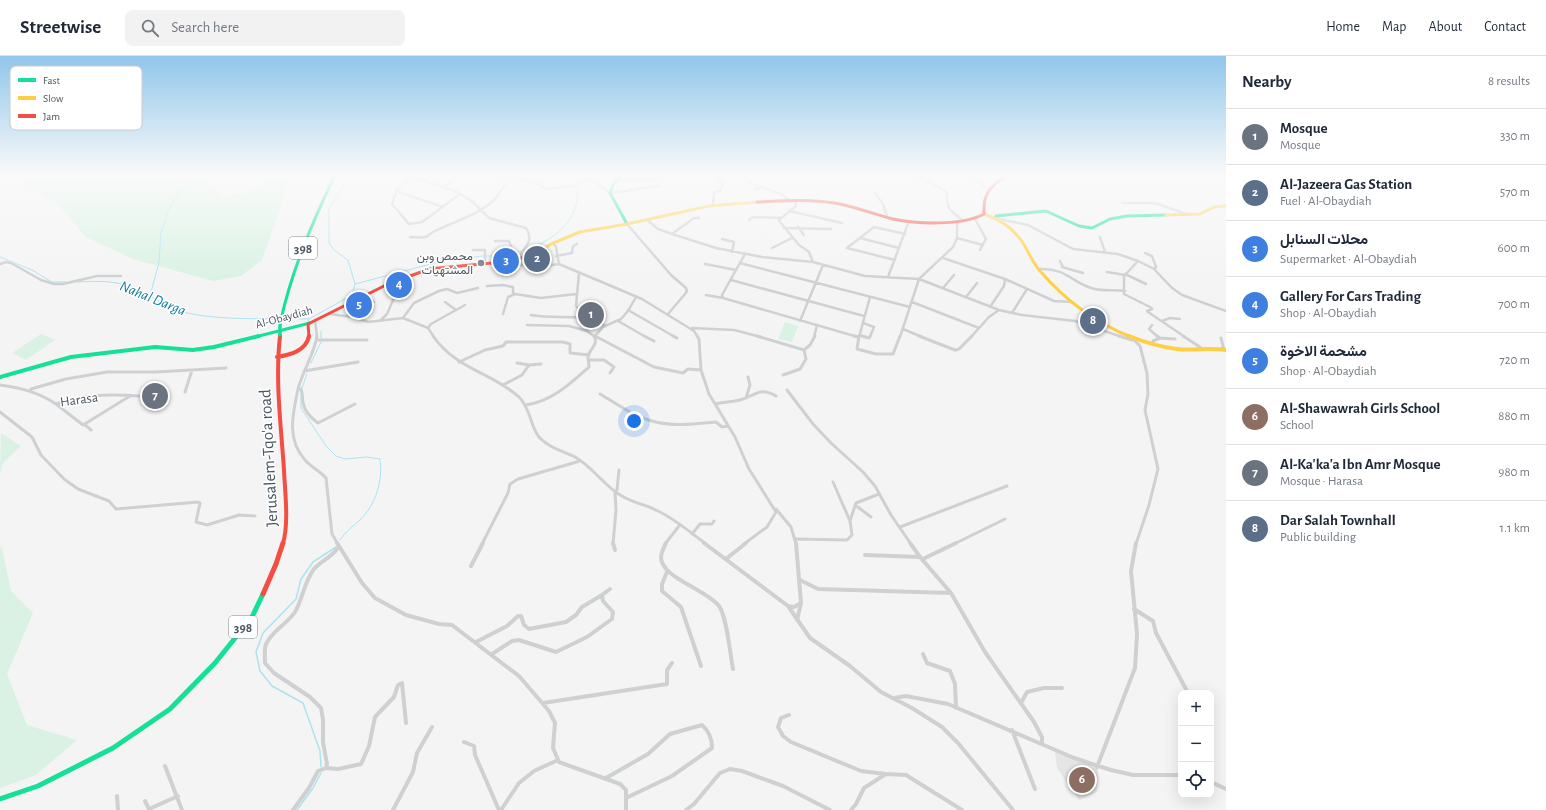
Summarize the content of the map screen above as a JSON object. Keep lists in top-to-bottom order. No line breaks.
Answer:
{"streets":{"main road":["398","Al-Obaydiah","Jerusalem-Tqo'a road"],"street":["Harasa"]},"water":["Nahal Darga"],"places":["محمص وبن المشتهيات"],"legend":["Fast","Slow","Jam"],"page":{"header":"Streetwise","search":"Search here","nav":["Home","Map","About","Contact"],"heading":["Nearby","8 results"],"list":[{"mark":"1","name":"Mosque","note":"Mosque","value":"330 m"},{"mark":"2","name":"Al-Jazeera Gas Station","note":"Fuel · Al-Obaydiah","value":"570 m"},{"mark":"3","name":"محلات السنابل","note":"Supermarket · Al-Obaydiah","value":"600 m"},{"mark":"4","name":"Gallery For Cars Trading","note":"Shop · Al-Obaydiah","value":"700 m"},{"mark":"5","name":"مشحمة الاخوة","note":"Shop · Al-Obaydiah","value":"720 m"},{"mark":"6","name":"Al-Shawawrah Girls School","note":"School","value":"880 m"},{"mark":"7","name":"Al-Ka'ka'a Ibn Amr Mosque","note":"Mosque · Harasa","value":"980 m"},{"mark":"8","name":"Dar Salah Townhall","note":"Public building","value":"1.1 km"}],"pins":["2","3","4","5","1","8","7","6"],"map_buttons":["+","−"]}}
